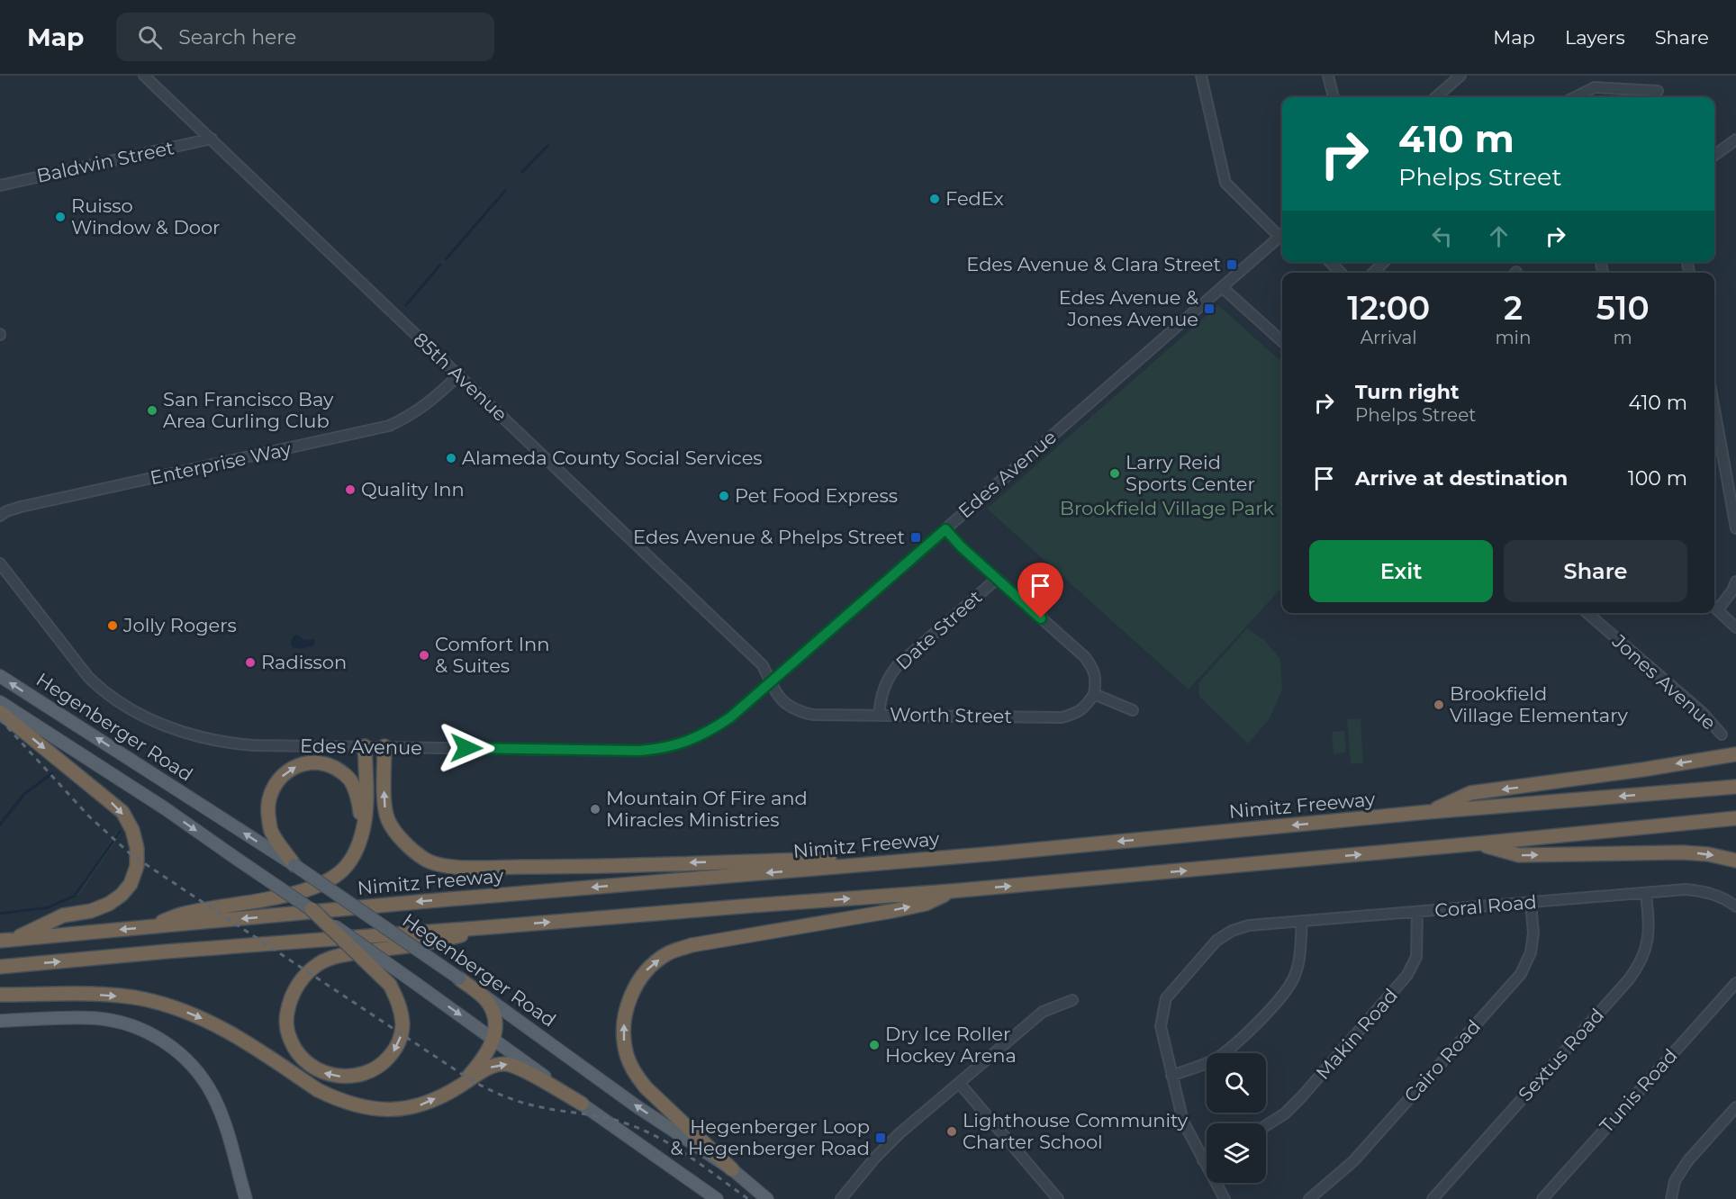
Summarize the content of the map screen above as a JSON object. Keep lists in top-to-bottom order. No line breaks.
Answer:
{"streets":{"highway":["Nimitz Freeway"],"main road":["Hegenberger Road"],"street":["Baldwin Street","85th Avenue","Enterprise Way","Edes Avenue","Date Street","Jones Avenue","Worth Street","Coral Road","Makin Road","Sextus Road","Cairo Road","Tunis Road"]},"crossings":[["Baldwin Street","85th Avenue"],["85th Avenue","Enterprise Way"],["85th Avenue","Edes Avenue"],["85th Avenue","Worth Street"],["Edes Avenue","Worth Street"],["Date Street","Worth Street"],["Coral Road","Makin Road"],["Coral Road","Sextus Road"],["Coral Road","Cairo Road"]],"parks":["Brookfield Village Park"],"places":{"other":["FedEx","Ruisso Window & Door","San Francisco Bay Area Curling Club","Alameda County Social Services","Larry Reid Sports Center","Quality Inn","Pet Food Express","Jolly Rogers","Comfort Inn & Suites","Radisson","Brookfield Village Elementary","Mountain Of Fire and Miracles Ministries","Dry Ice Roller Hockey Arena","Lighthouse Community Charter School"],"transit":["Edes Avenue & Clara Street","Edes Avenue & Jones Avenue","Edes Avenue & Phelps Street","Hegenberger Loop & Hegenberger Road"]},"page":{"header":"Map","search":"Search here","nav":["Map","Layers","Share"],"turn":["410 m","Phelps Street"],"eta":["12:00","Arrival","2","min","510","m"],"list":[{"name":"Turn right","note":"Phelps Street","value":"410 m"},{"name":"Arrive at destination","value":"100 m"}],"buttons":["Exit","Share"]}}
